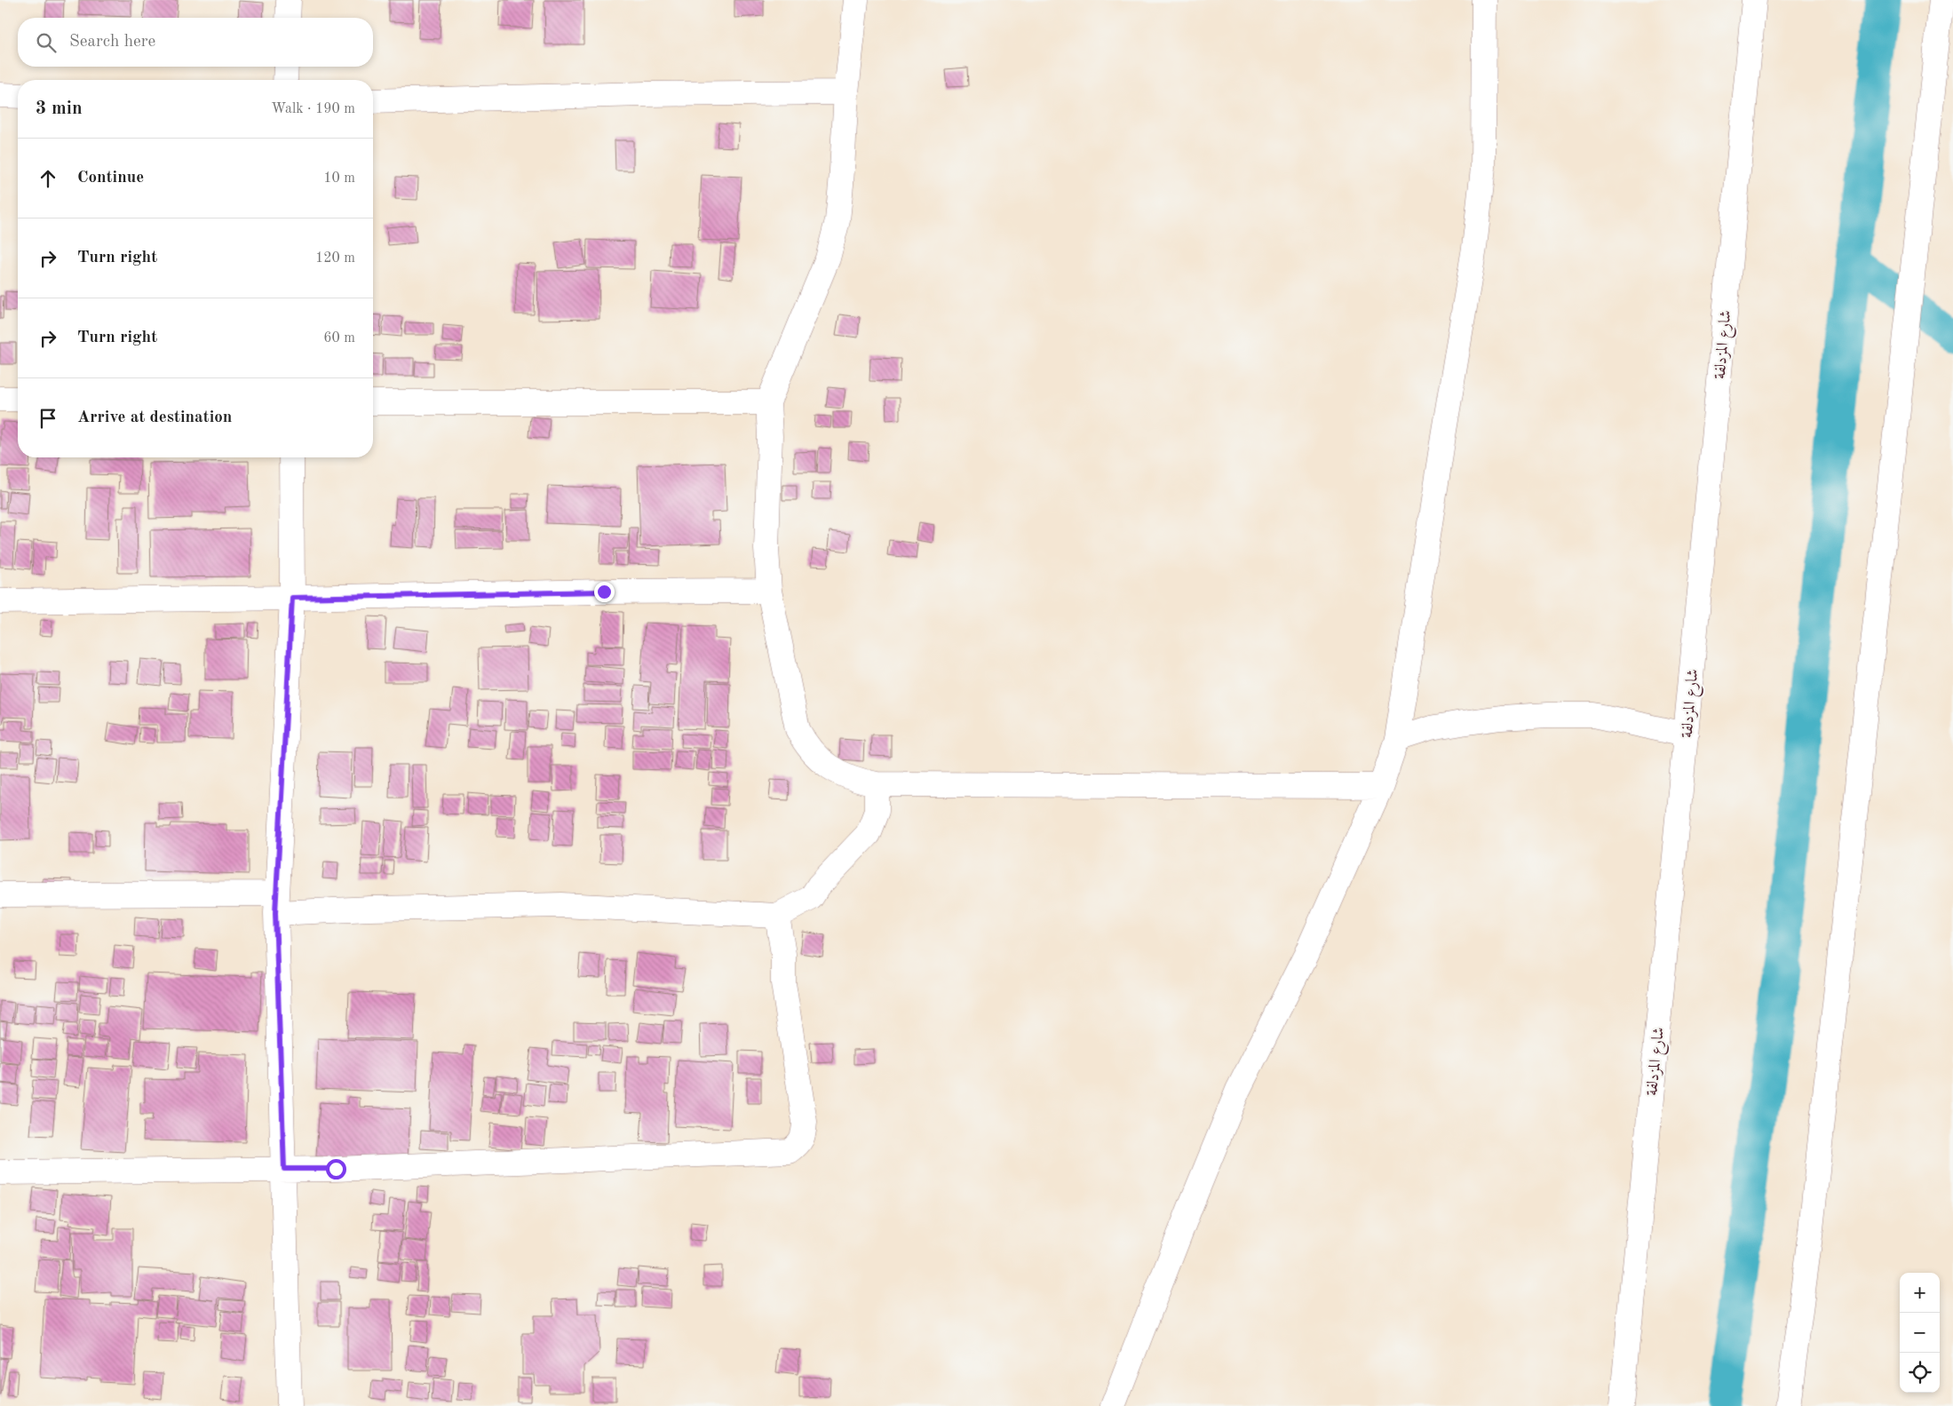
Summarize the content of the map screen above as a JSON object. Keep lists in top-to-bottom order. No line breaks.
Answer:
{"streets":{"street":["شارع المزدلفة"]},"page":{"search":"Search here","heading":["3 min","Walk · 190 m"],"list":[["Continue","10 m"],["Turn right","120 m"],["Turn right","60 m"],"Arrive at destination"],"map_buttons":["+","−"]}}
